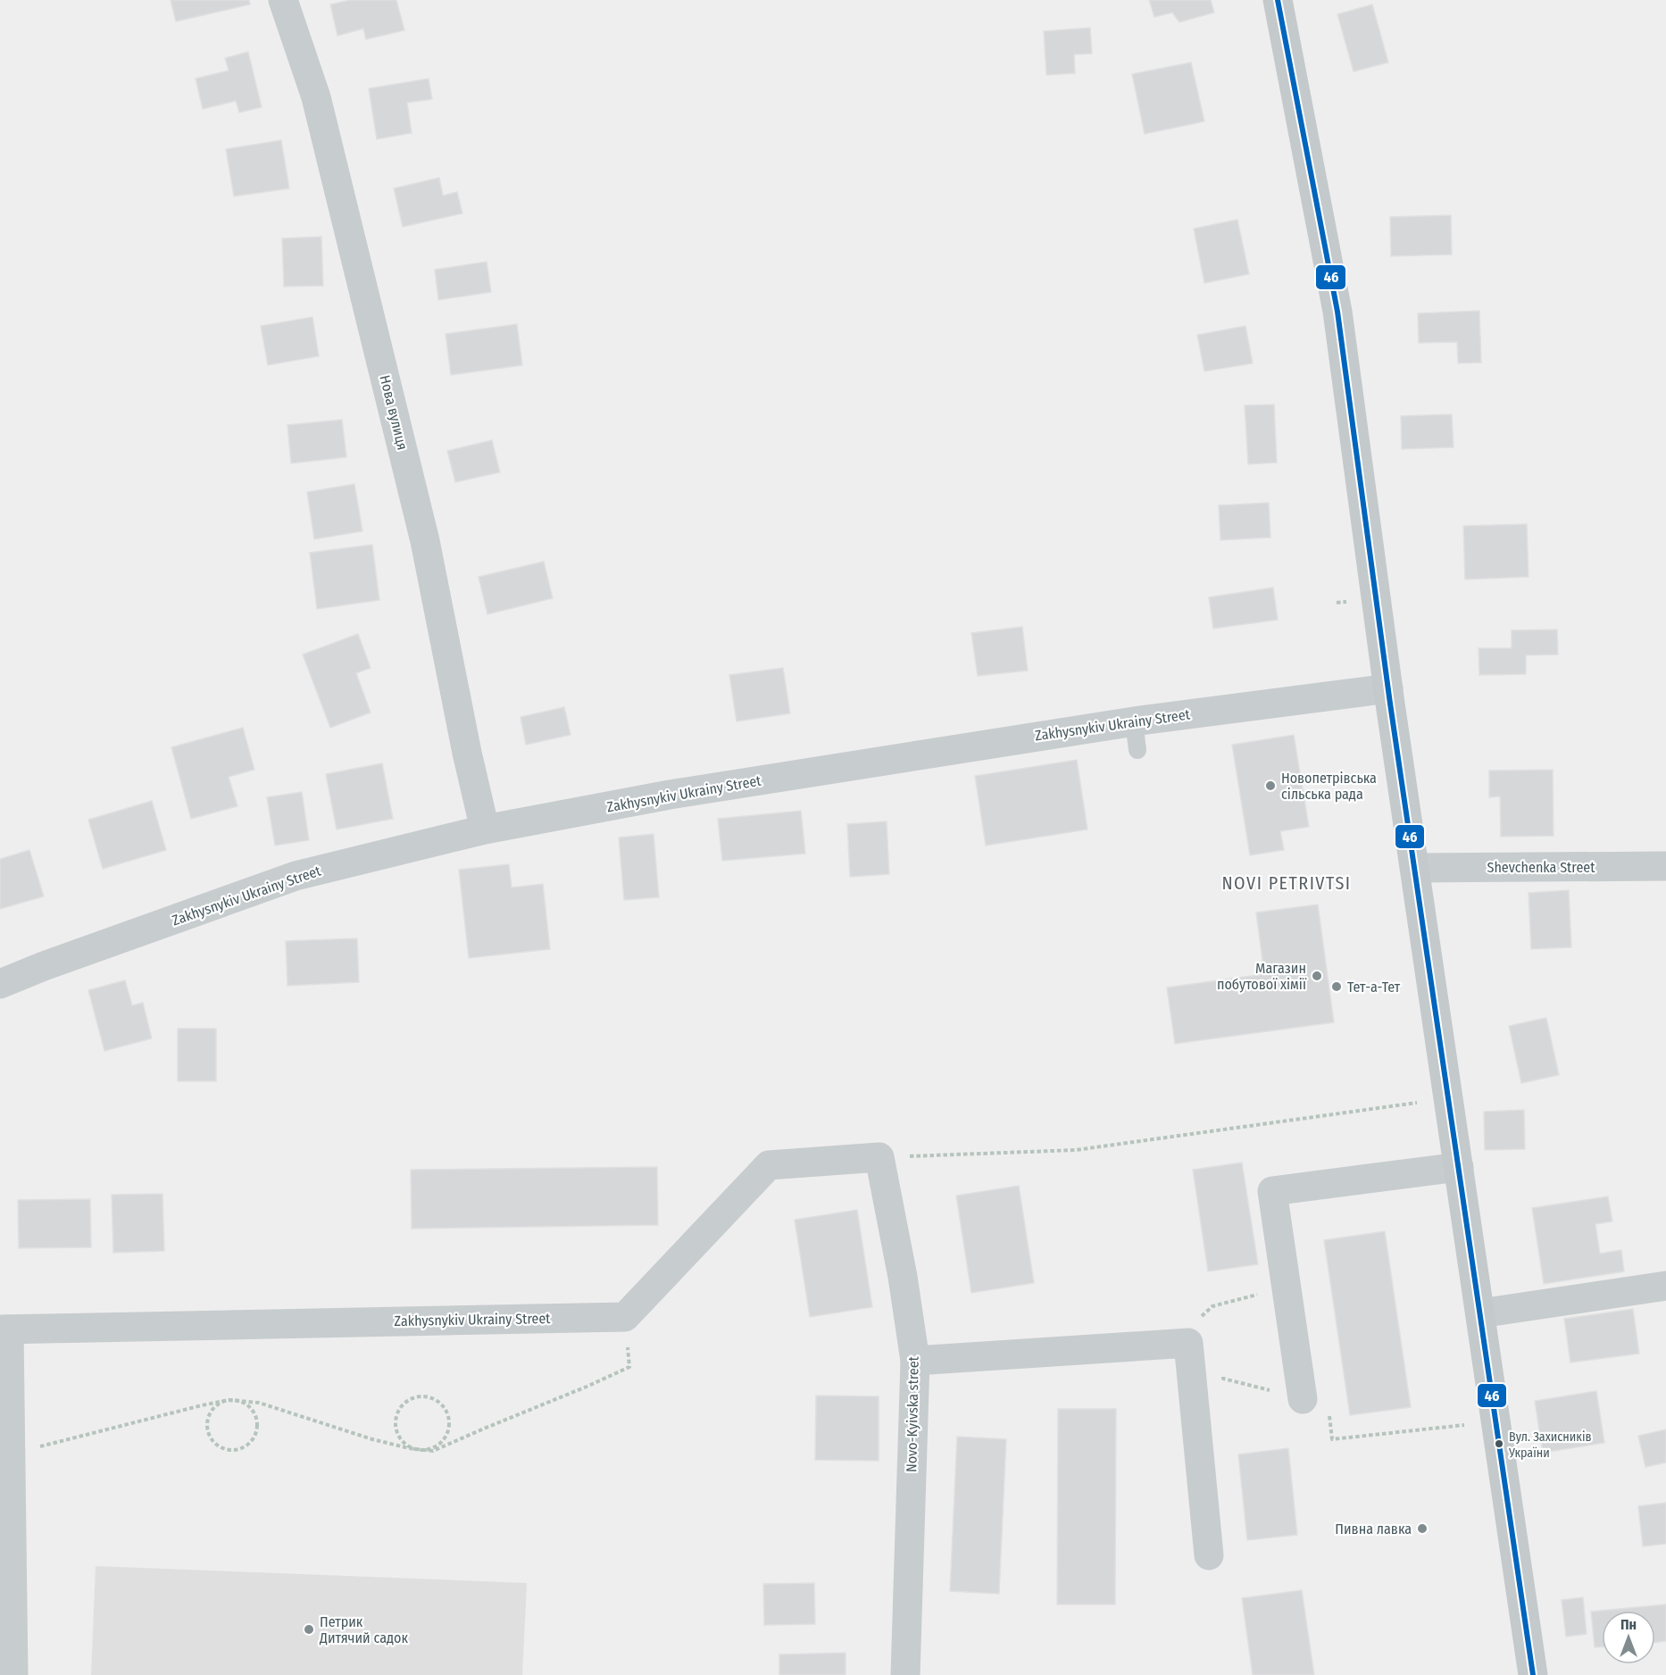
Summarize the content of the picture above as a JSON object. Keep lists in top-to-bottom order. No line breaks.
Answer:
{"streets":{"street":["Нова вулиця","Zakhysnykiv Ukrainy Street","Shevchenka Street","Novo-Kyivska street"]},"crossings":[["Нова вулиця","Zakhysnykiv Ukrainy Street"]],"districts":["NOVI PETRIVTSI"],"places":["Новопетрівська сільська рада","Магазин побутової хімії","Тет-а-Тет","Вул. Захисників України","Пивна лавка","Петрик Дитячий садок"],"lines":["transit line 46"],"north":"top"}
